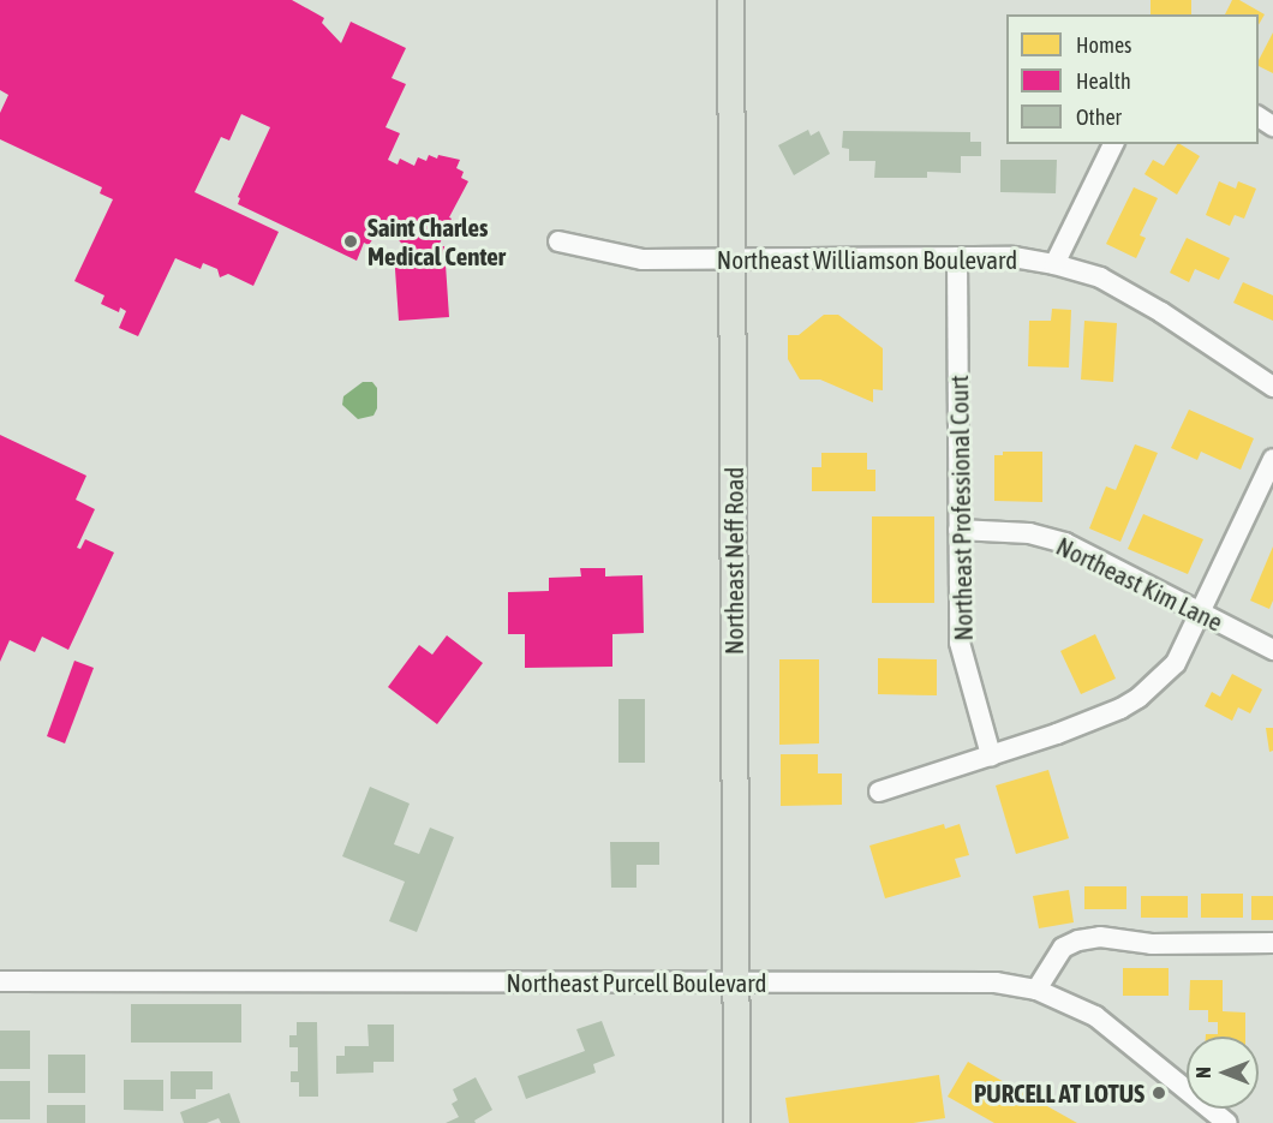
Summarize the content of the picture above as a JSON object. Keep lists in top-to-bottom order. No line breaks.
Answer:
{"streets":{"main road":["Northeast Neff Road"],"street":["Northeast Williamson Boulevard","Northeast Professional Court","Northeast Kim Lane","Northeast Purcell Boulevard"]},"crossings":[["Northeast Williamson Boulevard","Northeast Professional Court"],["Northeast Williamson Boulevard","Northeast Neff Road"],["Northeast Professional Court","Northeast Kim Lane"],["Northeast Neff Road","Northeast Purcell Boulevard"]],"places":["Saint Charles Medical Center","PURCELL AT LOTUS"],"legend":["Homes","Health","Other"],"north":"left"}
